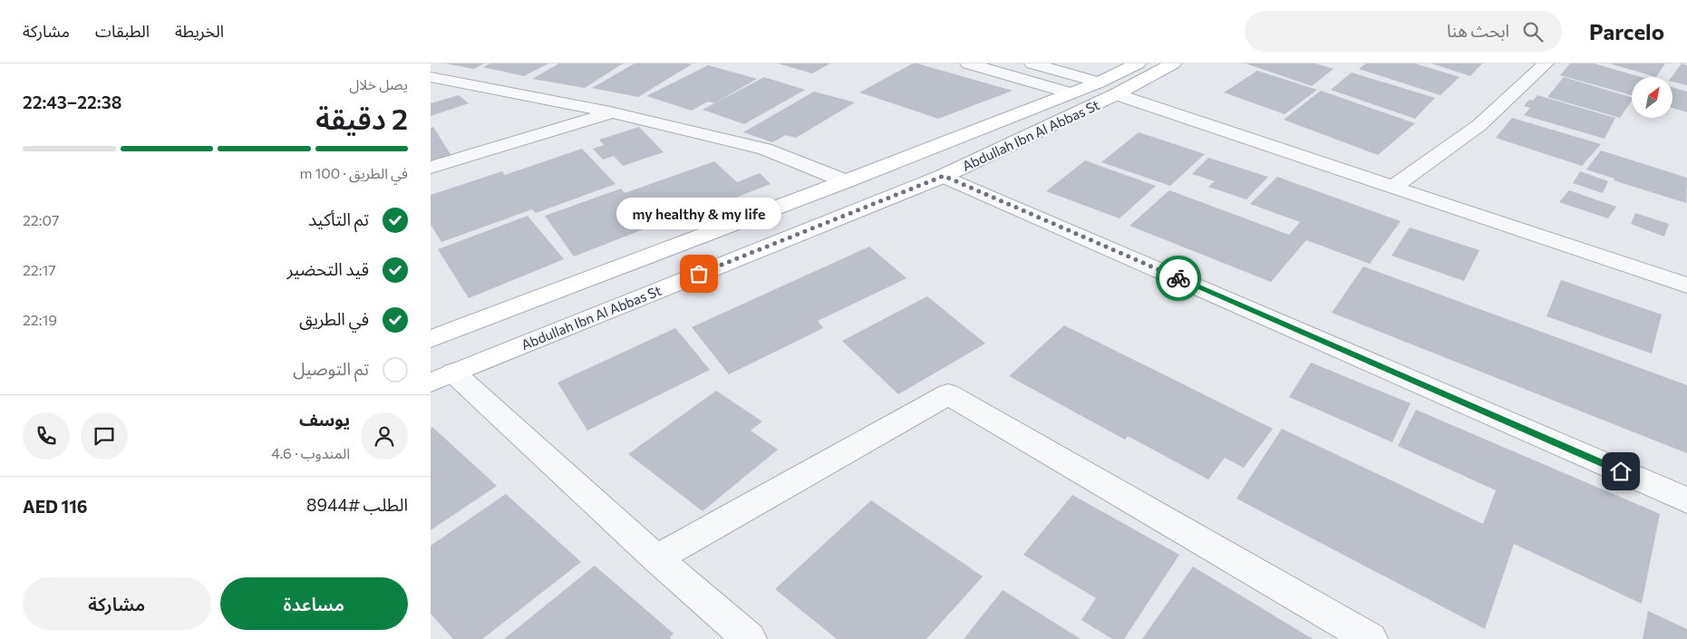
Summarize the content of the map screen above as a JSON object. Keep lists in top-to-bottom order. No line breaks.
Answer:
{"streets":{"main road":["Abdullah Ibn Al Abbas St"]},"places":["my healthy & my life"],"north":"top right","page":{"header":"Parcelo","search":"ابحث هنا","nav":["الخريطة","الطبقات","مشاركة"],"heading":["2 دقيقة","يصل خلال","22:38–22:43"],"panel":["يوسف","المندوب · 4.6","الطلب #8944","AED 116"],"bar":"في الطريق · 100 m","list":[["تم التأكيد","22:07"],["قيد التحضير","22:17"],["في الطريق","22:19"],"تم التوصيل"],"bubble":"my healthy & my life","buttons":["مساعدة","مشاركة"]}}
